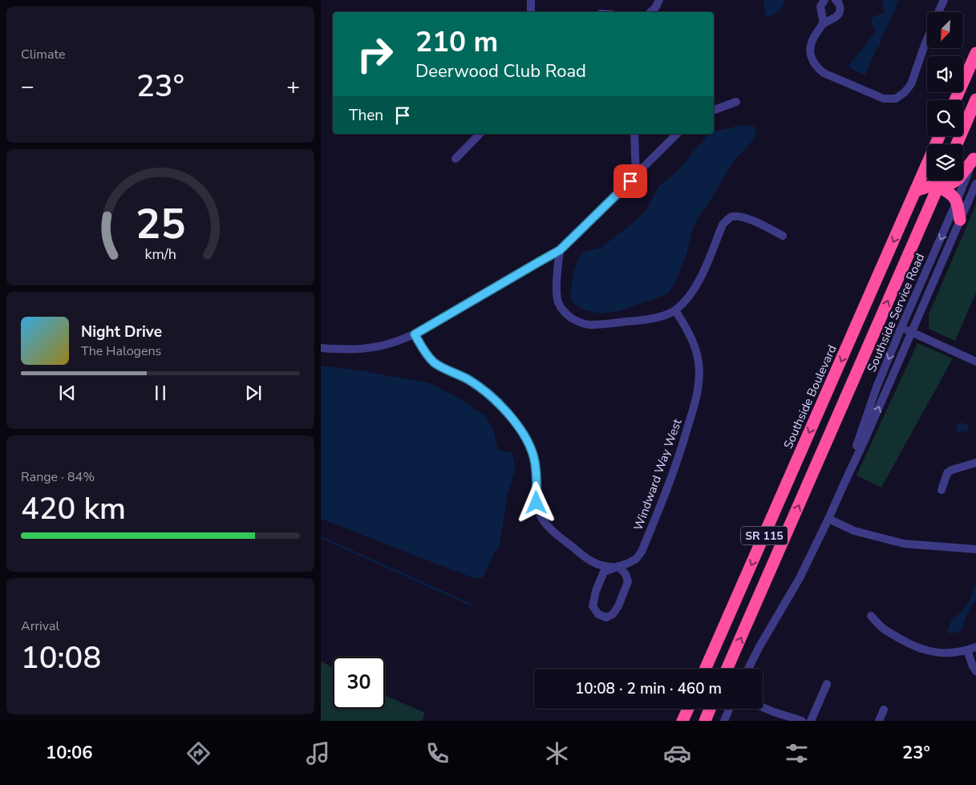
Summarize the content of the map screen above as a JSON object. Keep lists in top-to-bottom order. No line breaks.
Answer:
{"streets":{"highway":["Southside Boulevard","SR 115"],"street":["Southside Service Road","Windward Way West"]},"north":"bottom left","page":{"tile":["Climate",["Range · 84%","420 km"],["Arrival","10:08"]],"turn":["210 m","Deerwood Club Road"],"heat":["−","23°","+"],"then":"Then","song":["Night Drive","The Halogens"],"limit":"30","trip":"10:08 · 2 min · 460 m","tabs":["10:06","23°"],"gauge":["25","km/h"]}}
